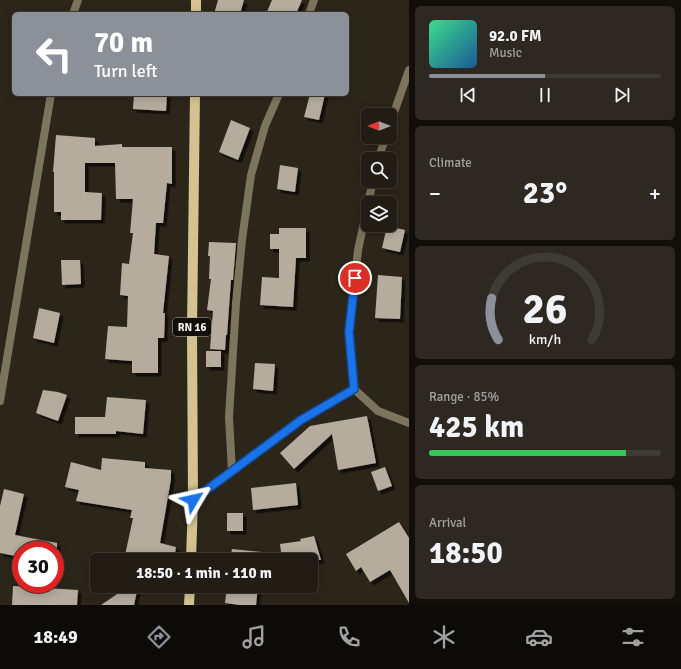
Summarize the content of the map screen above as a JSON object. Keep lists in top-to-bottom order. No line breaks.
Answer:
{"streets":{"main road":["RN 16"]},"north":"left","page":{"turn":["70 m","Turn left"],"song":["92.0 FM","Music"],"tile":["Climate",["Range · 85%","425 km"],["Arrival","18:50"]],"heat":["−","23°","+"],"limit":"30","trip":"18:50 · 1 min · 110 m","tabs":"18:49","gauge":["26","km/h"]}}
